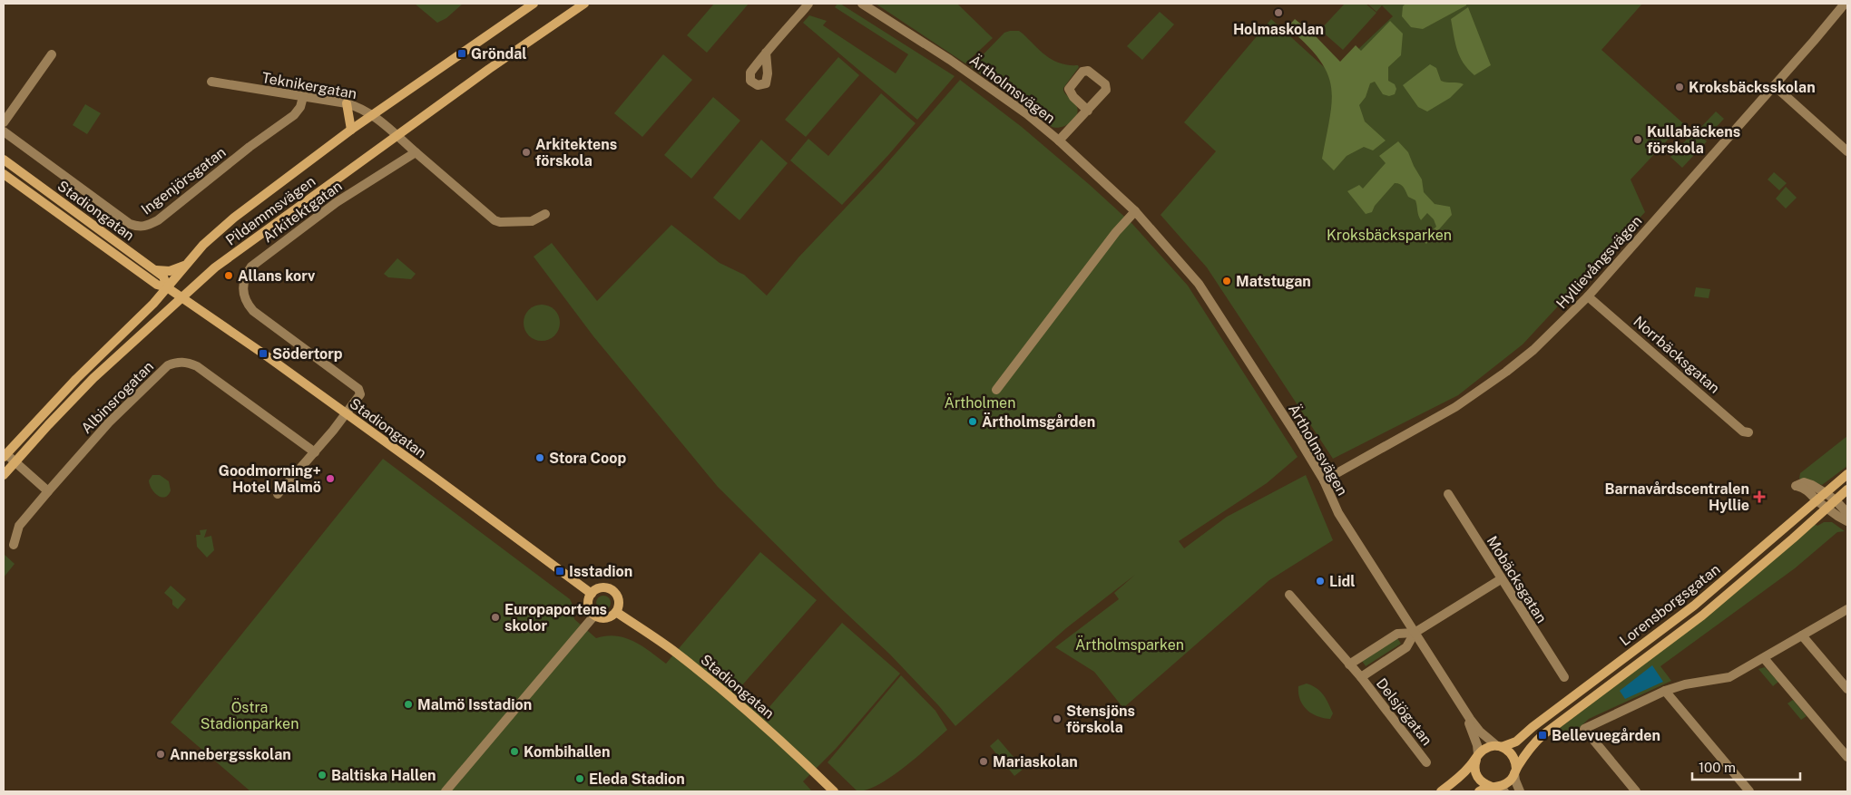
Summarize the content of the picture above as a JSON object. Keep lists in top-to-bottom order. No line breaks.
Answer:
{"streets":{"main road":["Stadiongatan","Pildammsvägen","Lorensborgsgatan"],"street":["Teknikergatan","Ärtholmsvägen","Ingenjörsgatan","Arkitektgatan","Hyllievångsvägen","Norrbäcksgatan","Albinsrogatan","Mobäcksgatan","Delsjögatan"]},"crossings":[["Teknikergatan","Ingenjörsgatan"],["Teknikergatan","Pildammsvägen"],["Teknikergatan","Arkitektgatan"],["Ärtholmsvägen","Hyllievångsvägen"],["Ärtholmsvägen","Lorensborgsgatan"],["Ärtholmsvägen","Delsjögatan"],["Stadiongatan","Pildammsvägen"],["Stadiongatan","Arkitektgatan"],["Hyllievångsvägen","Norrbäcksgatan"]],"parks":["Kroksbäcksparken","Ärtholmen","Ärtholmsparken","Östra Stadionparken"],"places":{"other":["Holmaskolan","Kroksbäcksskolan","Kullabäckens förskola","Arkitektens förskola","Allans korv","Matstugan","Ärtholmsgården","Stora Coop","Goodmorning+ Hotel Malmö","Lidl","Europaportens skolor","Malmö Isstadion","Stensjöns förskola","Kombihallen","Annebergsskolan","Mariaskolan","Baltiska Hallen","Eleda Stadion"],"transit":["Gröndal","Södertorp","Isstadion","Bellevuegården"],"health":["Barnavårdscentralen Hyllie"]},"scale_bar":"100 m"}
